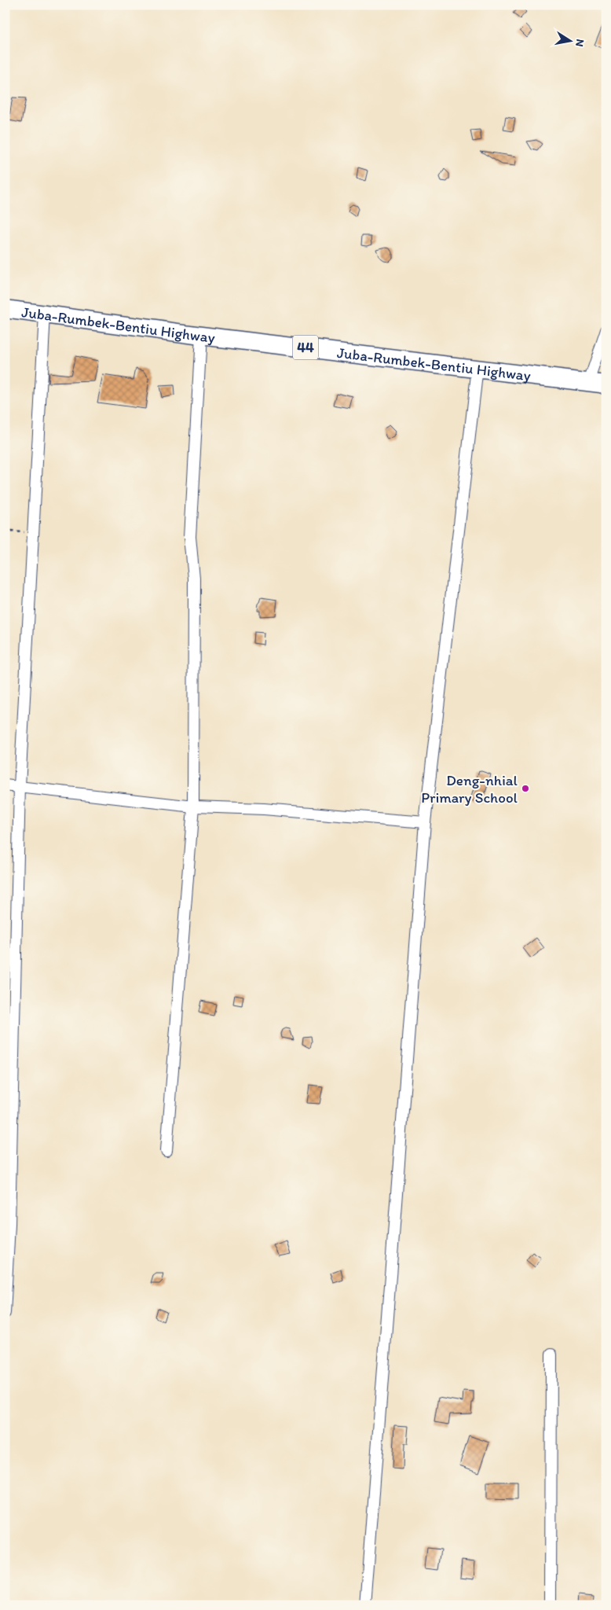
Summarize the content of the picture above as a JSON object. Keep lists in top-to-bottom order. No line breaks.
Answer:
{"streets":{"main road":["Juba-Rumbek-Bentiu Highway","44"]},"places":["Deng-nhial Primary School"],"north":"right"}
